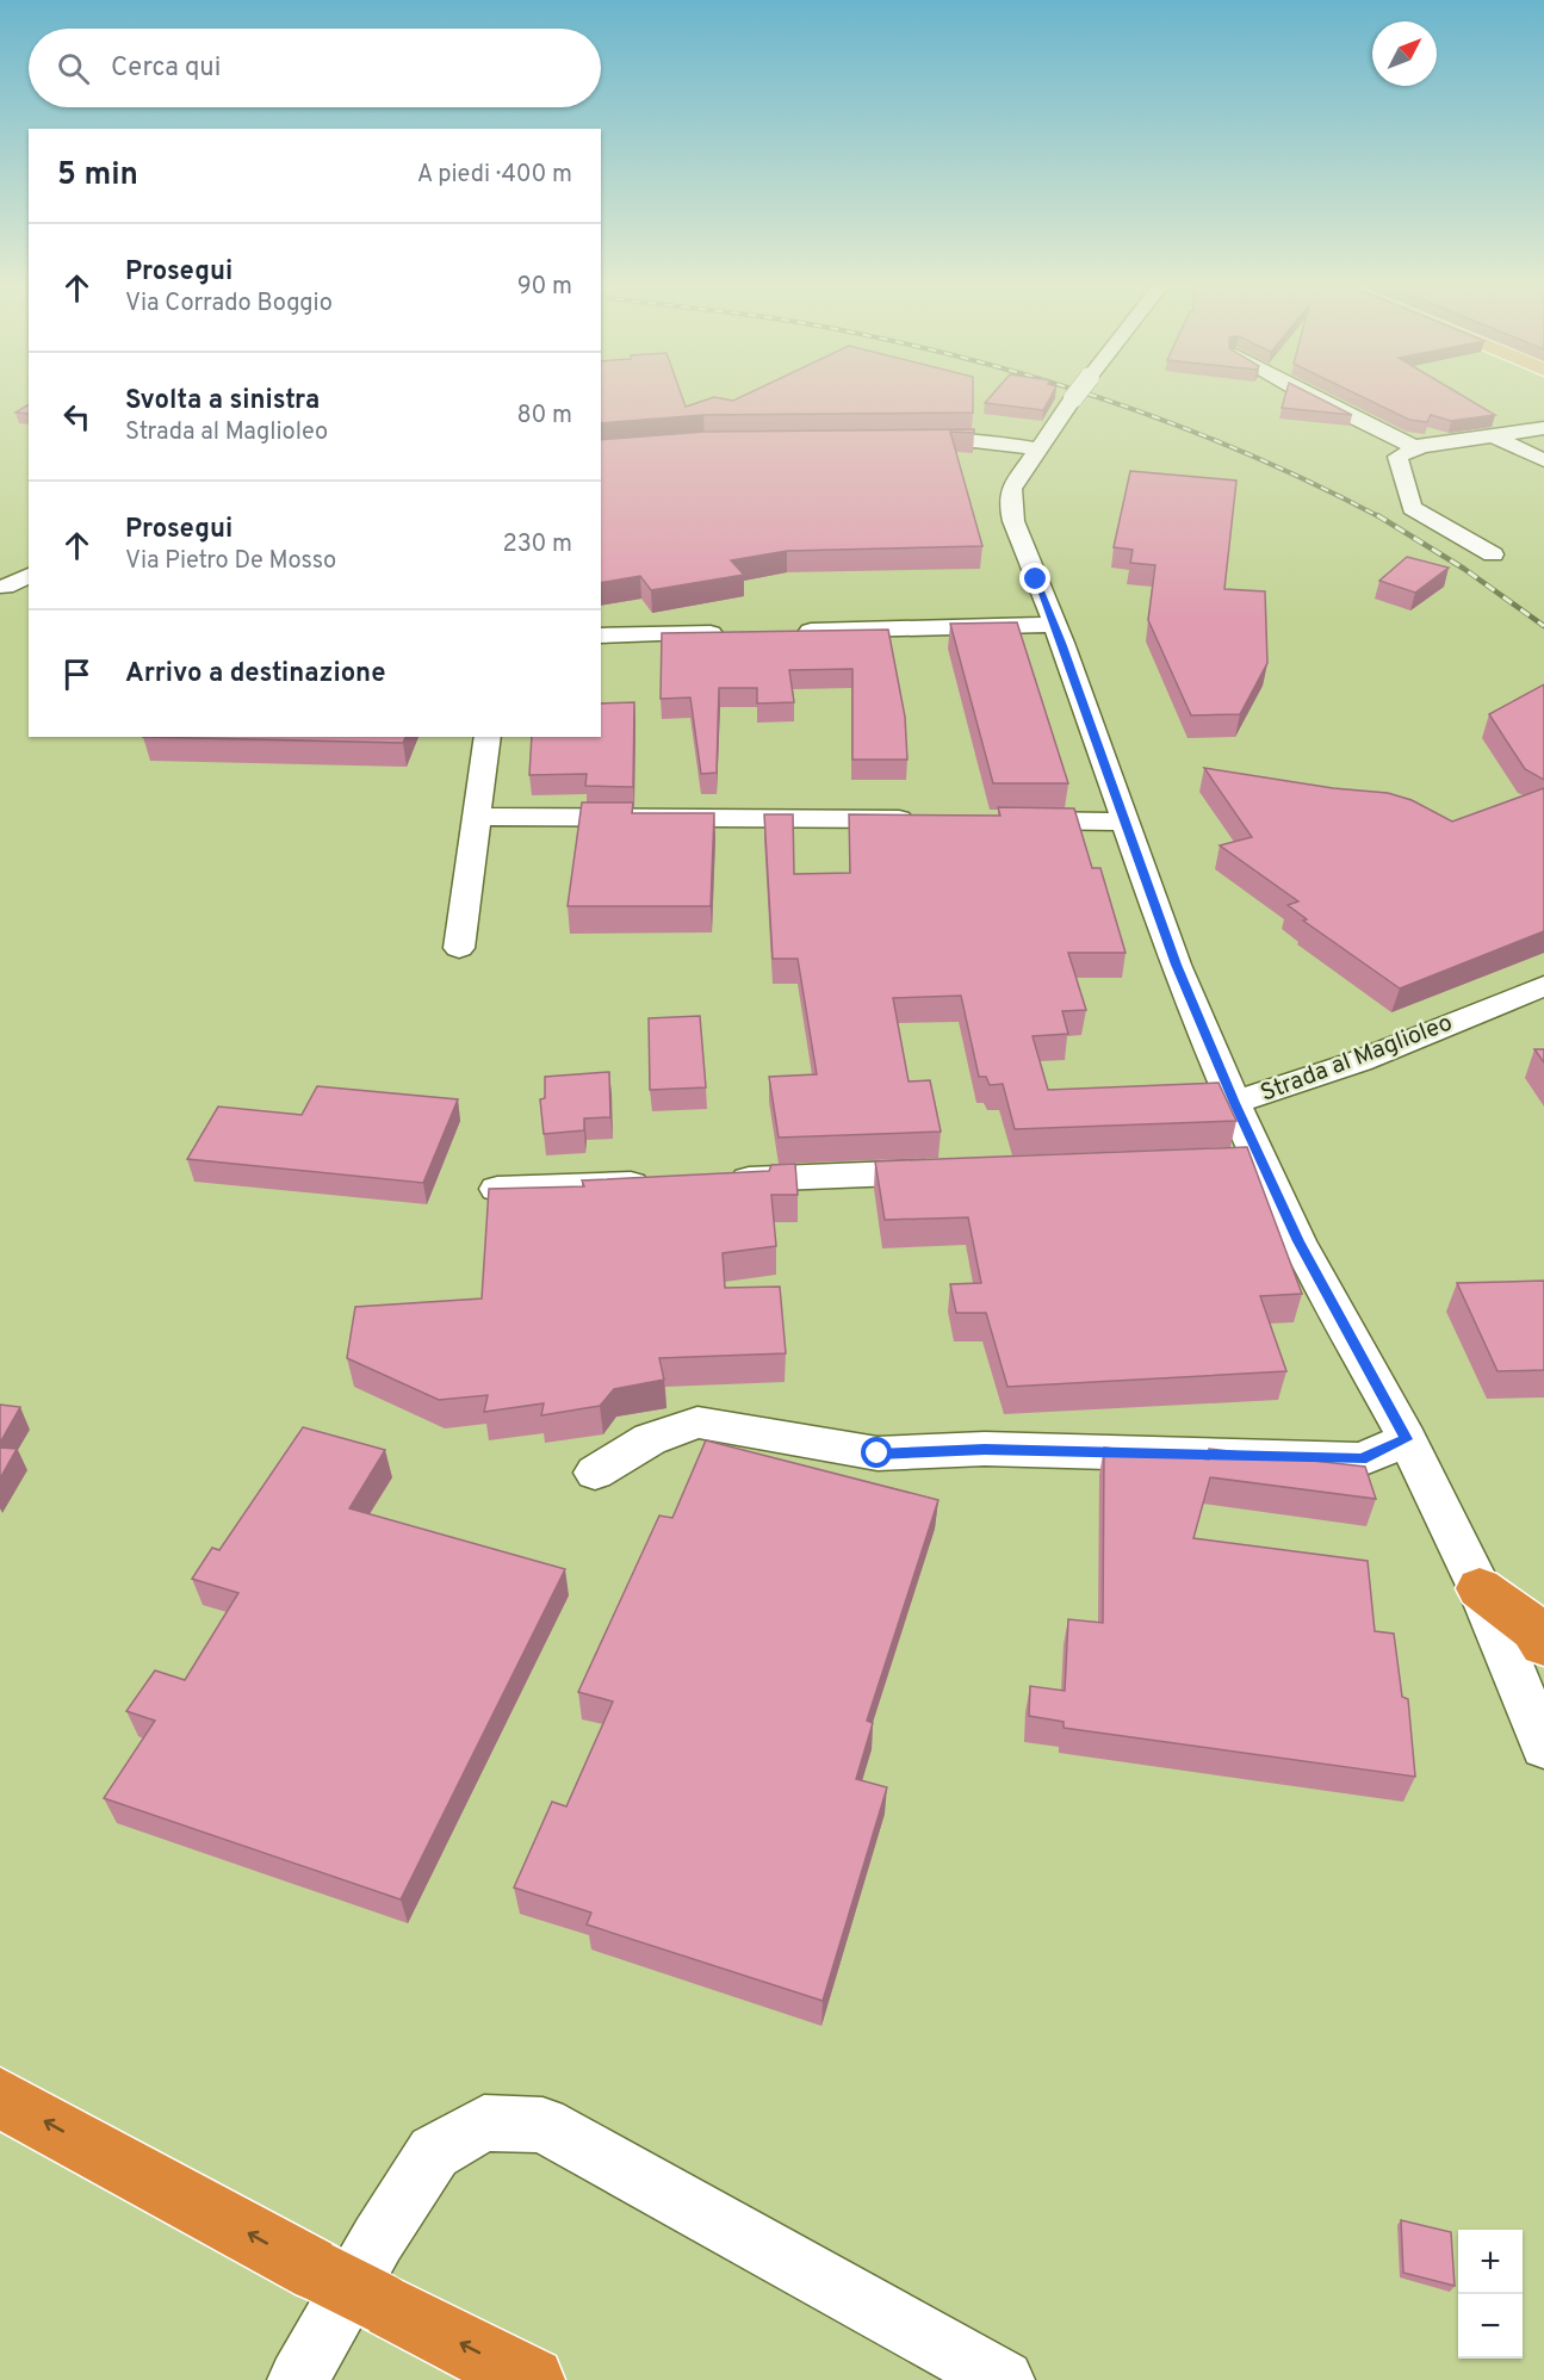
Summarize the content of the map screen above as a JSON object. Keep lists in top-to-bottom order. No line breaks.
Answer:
{"streets":{"street":["Strada al Maglioleo"]},"north":"top right","page":{"search":"Cerca qui","heading":["5 min","A piedi · 400 m"],"list":[["Prosegui","Via Corrado Boggio","90 m"],["Svolta a sinistra","Strada al Maglioleo","80 m"],["Prosegui","Via Pietro De Mosso","230 m"],"Arrivo a destinazione"],"map_buttons":["+","−"]}}
